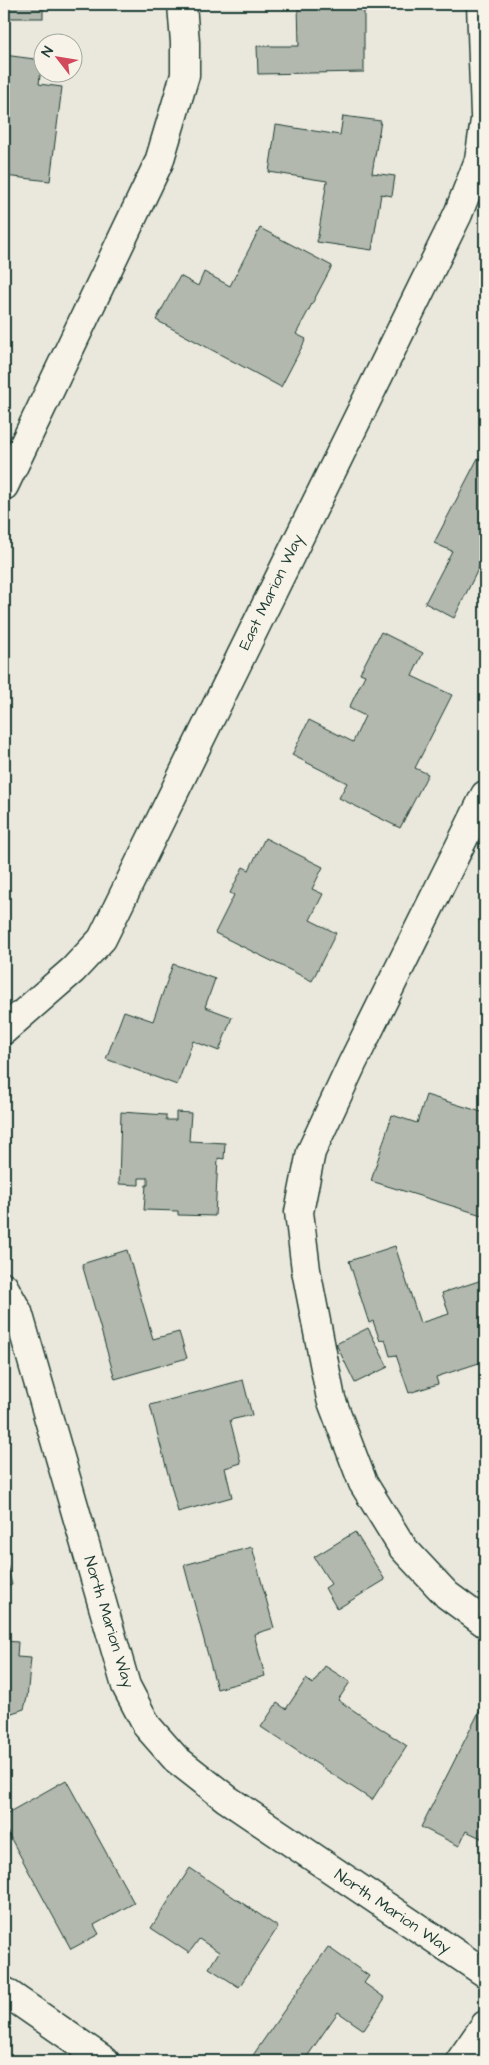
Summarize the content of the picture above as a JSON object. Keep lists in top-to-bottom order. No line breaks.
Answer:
{"streets":{"street":["East Marion Way","North Marion Way"]},"north":"top left"}
